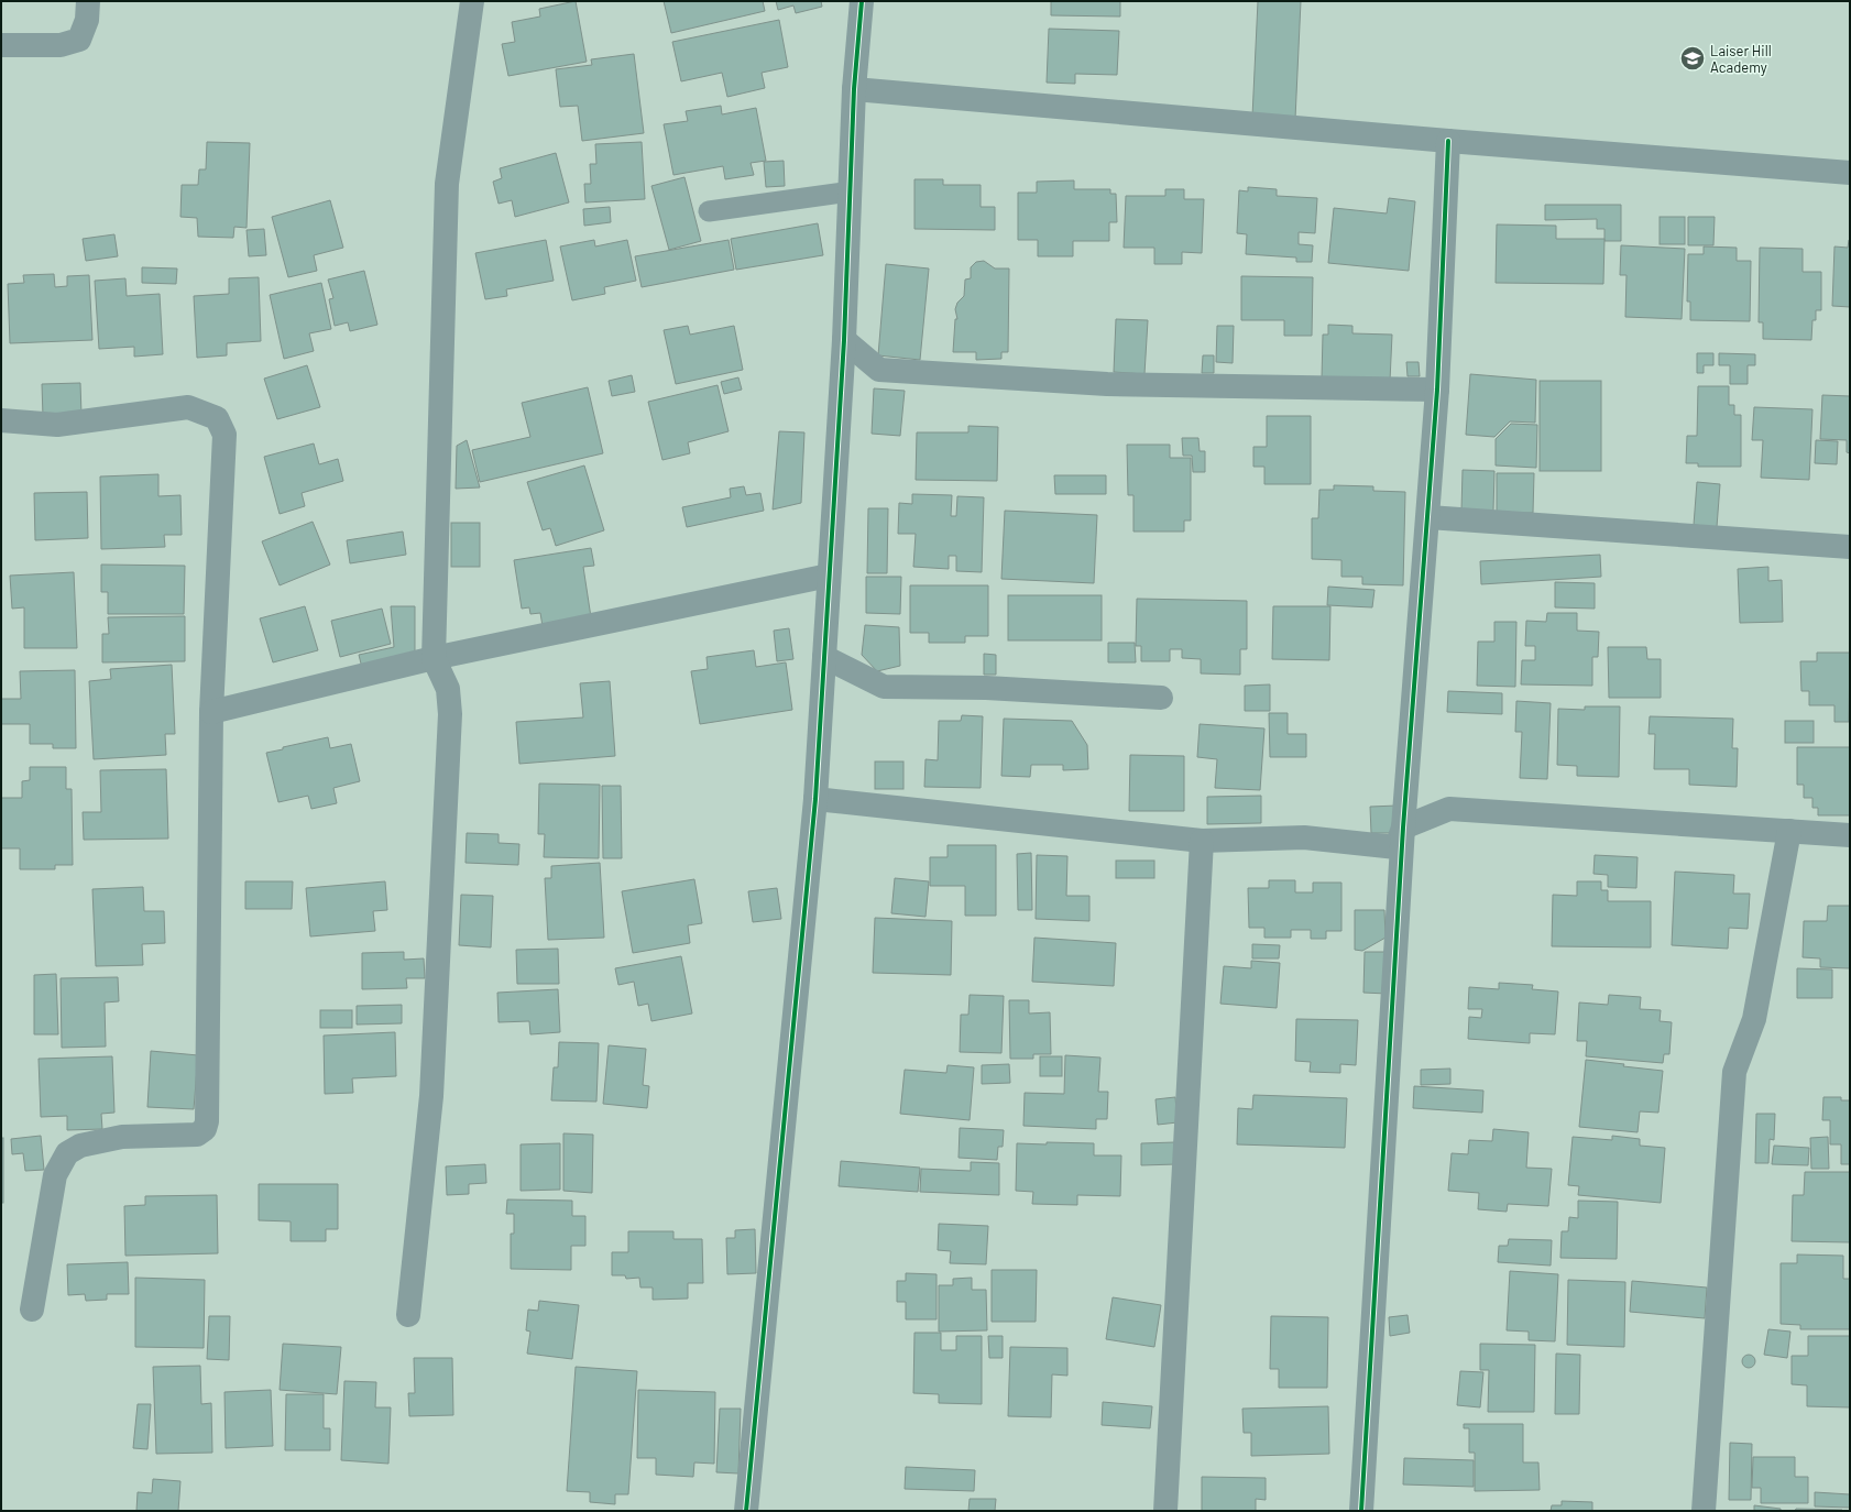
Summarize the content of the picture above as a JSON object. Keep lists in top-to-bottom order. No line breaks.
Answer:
{"places":{"school or university":["Laiser Hill Academy"]}}
